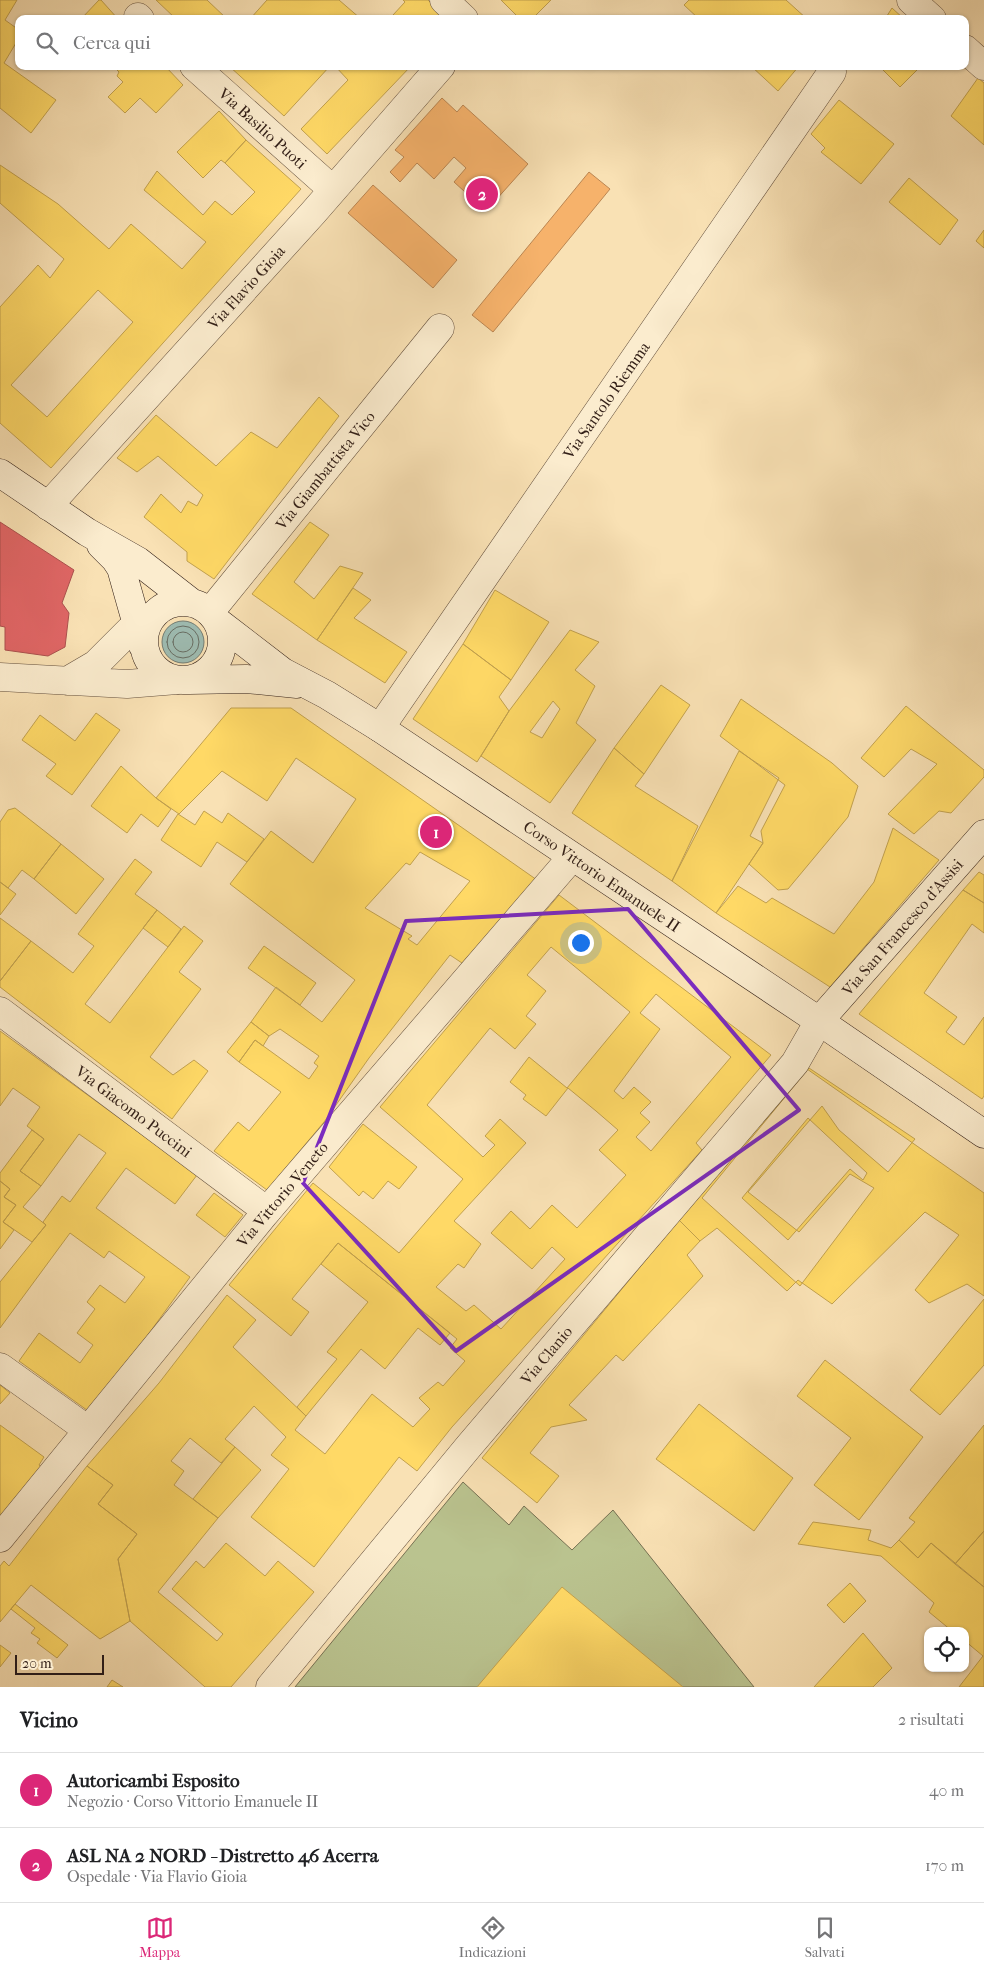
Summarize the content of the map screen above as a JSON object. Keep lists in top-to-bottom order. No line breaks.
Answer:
{"streets":{"street":["Via Basilio Puoti","Via Flavio Gioia","Via Santolo Riemma","Via Giambattista Vico","Corso Vittorio Emanuele II","Via San Francesco d'Assisi","Via Giacomo Puccini","Via Vittorio Veneto","Via Clanio"]},"crossings":[["Via Basilio Puoti","Via Flavio Gioia"],["Via Flavio Gioia","Corso Vittorio Emanuele II"],["Via Santolo Riemma","Corso Vittorio Emanuele II"],["Via Giambattista Vico","Corso Vittorio Emanuele II"],["Corso Vittorio Emanuele II","Via San Francesco d'Assisi"],["Corso Vittorio Emanuele II","Via Vittorio Veneto"],["Corso Vittorio Emanuele II","Via Clanio"],["Via San Francesco d'Assisi","Via Clanio"],["Via Giacomo Puccini","Via Vittorio Veneto"]],"scale_bar":"20 m","page":{"search":"Cerca qui","pins":["2","1"],"scale":"20 m","heading":["Vicino","2 risultati"],"list":[{"mark":"1","name":"Autoricambi Esposito","note":"Negozio · Corso Vittorio Emanuele II","value":"40 m"},{"mark":"2","name":"ASL NA 2 NORD - Distretto 46 Acerra","note":"Ospedale · Via Flavio Gioia","value":"170 m"}],"nav":["Mappa","Indicazioni","Salvati"]}}
